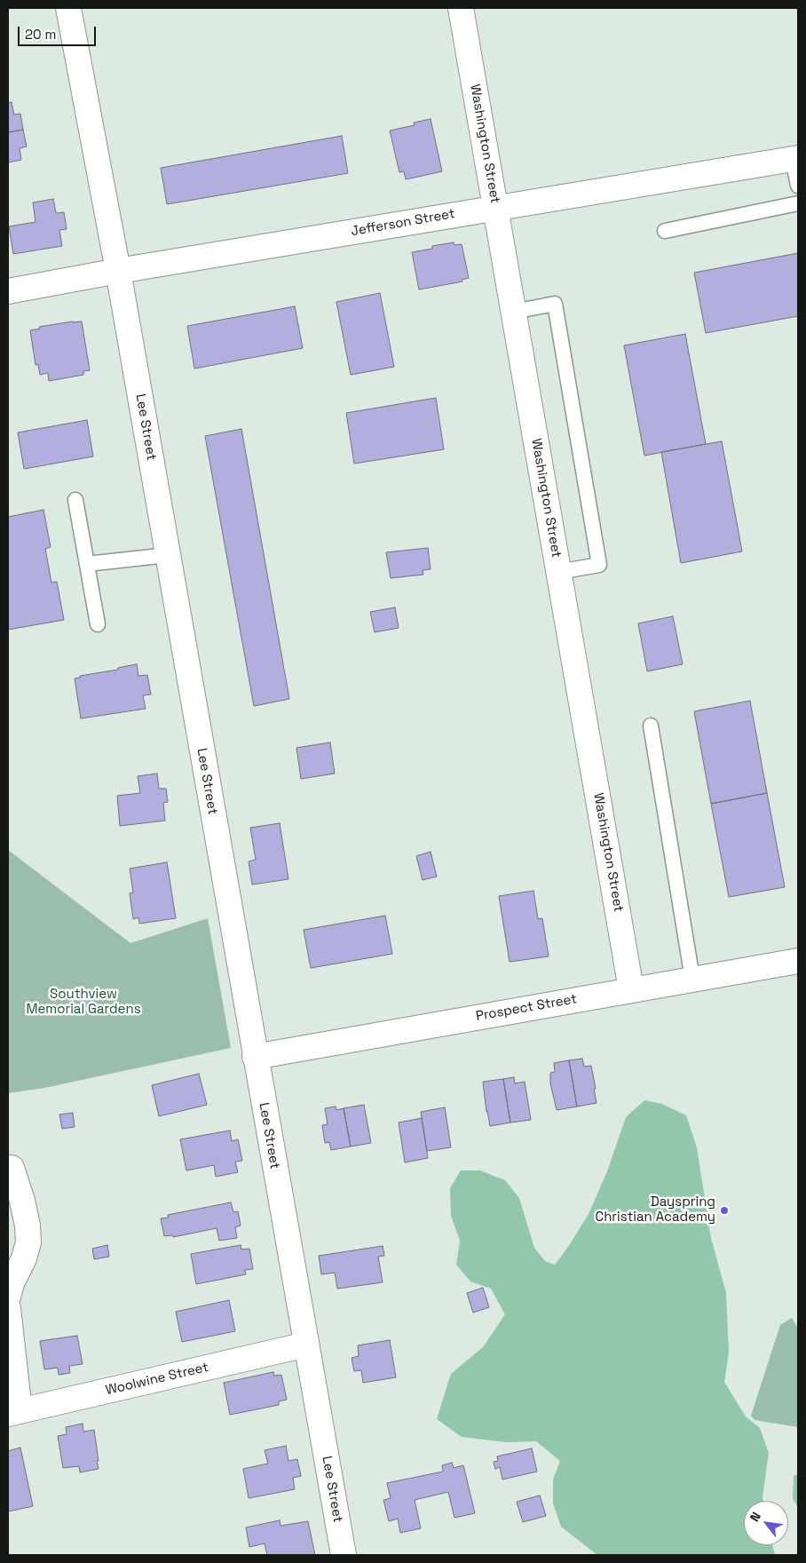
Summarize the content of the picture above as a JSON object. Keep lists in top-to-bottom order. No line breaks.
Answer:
{"streets":{"street":["Washington Street","Jefferson Street","Lee Street","Prospect Street","Woolwine Street"]},"crossings":[["Washington Street","Jefferson Street"],["Washington Street","Prospect Street"],["Jefferson Street","Lee Street"],["Lee Street","Prospect Street"],["Lee Street","Woolwine Street"]],"parks":["Southview Memorial Gardens"],"places":["Dayspring Christian Academy"],"scale_bar":"20 m","north":"top left"}
